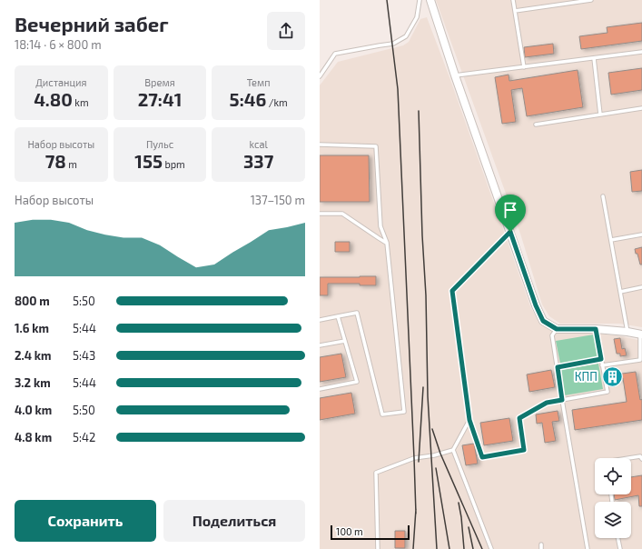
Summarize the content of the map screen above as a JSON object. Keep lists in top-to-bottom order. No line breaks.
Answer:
{"places":{"building":["КПП"]},"scale_bar":"100 m","page":{"heading":["Вечерний забег","18:14 · 6 × 800 m"],"stats":[["Дистанция","4.80 km"],["Время","27:41"],["Темп","5:46 /km"],["Набор высоты","78 m"],["Пульс","155 bpm"],["kcal","337"]],"chart":["Набор высоты","137–150 m"],"list":[{"name":"800 m","note":"5:50"},{"name":"1.6 km","note":"5:44"},{"name":"2.4 km","note":"5:43"},{"name":"3.2 km","note":"5:44"},{"name":"4.0 km","note":"5:50"},{"name":"4.8 km","note":"5:42"}],"buttons":["Сохранить","Поделиться"],"scale":"100 m"}}
